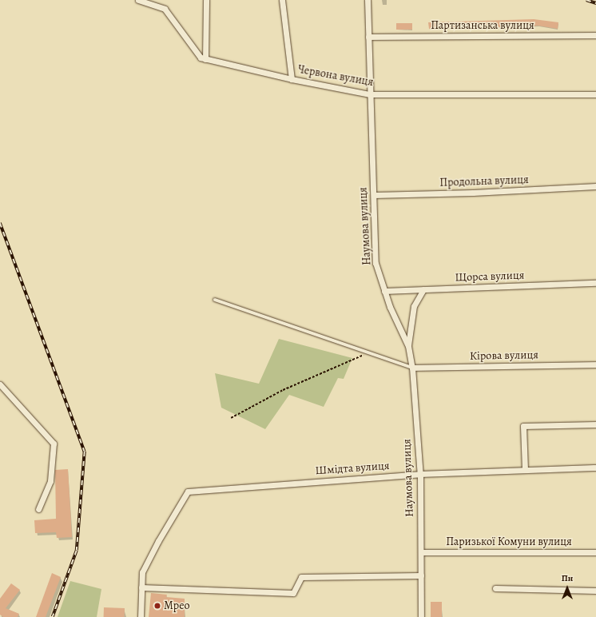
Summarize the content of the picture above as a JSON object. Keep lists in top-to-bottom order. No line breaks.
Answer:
{"streets":{"street":["Партизанська вулиця","Червона вулиця","Продольна вулиця","Наумова вулиця","Щорса вулиця","Кірова вулиця","Шмідта вулиця","Паризької Комуни вулиця"]},"crossings":[["Партизанська вулиця","Наумова вулиця"],["Червона вулиця","Наумова вулиця"],["Продольна вулиця","Наумова вулиця"],["Наумова вулиця","Щорса вулиця"],["Наумова вулиця","Кірова вулиця"],["Наумова вулиця","Шмідта вулиця"],["Наумова вулиця","Паризької Комуни вулиця"]],"places":["Мрео"],"north":"top"}
